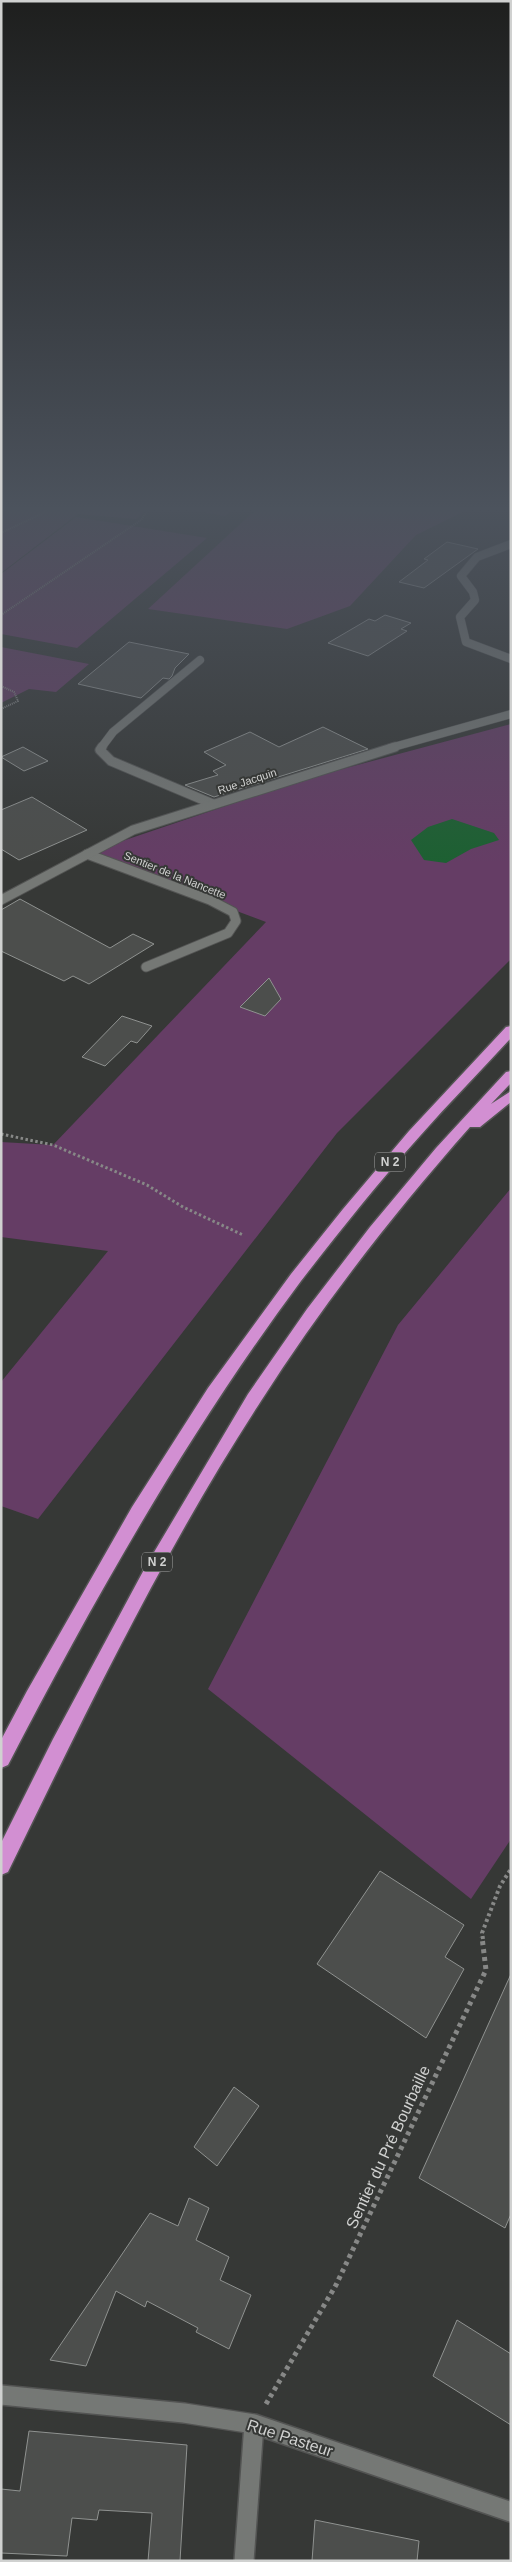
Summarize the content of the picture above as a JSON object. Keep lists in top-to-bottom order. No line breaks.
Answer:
{"streets":{"highway":["N 2"],"street":["Rue Jacquin","Sentier de la Nancette","Rue Pasteur"],"path":["Sentier du Pré Bourbaille"]},"crossings":[["Rue Jacquin","Sentier de la Nancette"],["Sentier du Pré Bourbaille","Rue Pasteur"]]}
